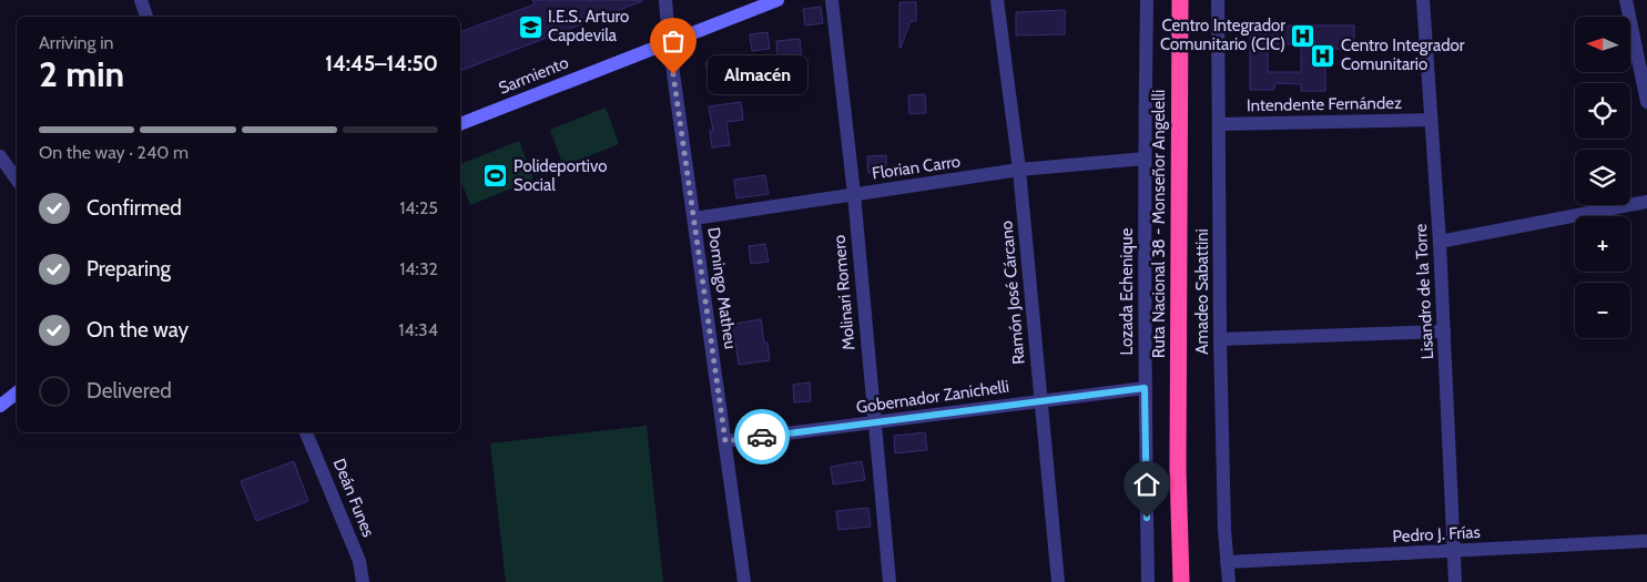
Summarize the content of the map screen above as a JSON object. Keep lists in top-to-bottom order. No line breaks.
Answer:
{"streets":{"highway":["Ruta Nacional 38 - Monseñor Angelelli"],"main road":["Sarmiento"],"street":["Intendente Fernández","Florian Carro","Domingo Matheu","Lozada Echenique","Amadeo Sabattini","Lisandro de la Torre","Molinari Romero","Ramón José Cárcano","Gobernador Zanichelli","Deán Funes","Pedro J. Frías"]},"crossings":[["Sarmiento","Domingo Matheu"],["Intendente Fernández","Amadeo Sabattini"],["Intendente Fernández","Lisandro de la Torre"],["Florian Carro","Domingo Matheu"],["Florian Carro","Lozada Echenique"],["Florian Carro","Molinari Romero"],["Florian Carro","Ramón José Cárcano"],["Domingo Matheu","Gobernador Zanichelli"],["Lozada Echenique","Gobernador Zanichelli"],["Amadeo Sabattini","Pedro J. Frías"],["Lisandro de la Torre","Pedro J. Frías"],["Molinari Romero","Gobernador Zanichelli"],["Ramón José Cárcano","Gobernador Zanichelli"]],"places":{"school or university":["I.E.S. Arturo Capdevila"],"hospital":["Centro Integrador Comunitario (CIC)","Centro Integrador Comunitario"],"other":["Almacén"],"sports":["Polideportivo Social"]},"north":"left","page":{"map_buttons":["+","−"],"heading":["2 min","Arriving in","14:45–14:50"],"bubble":"Almacén","bar":"On the way · 240 m","list":[["Confirmed","14:25"],["Preparing","14:32"],["On the way","14:34"],"Delivered"]}}
